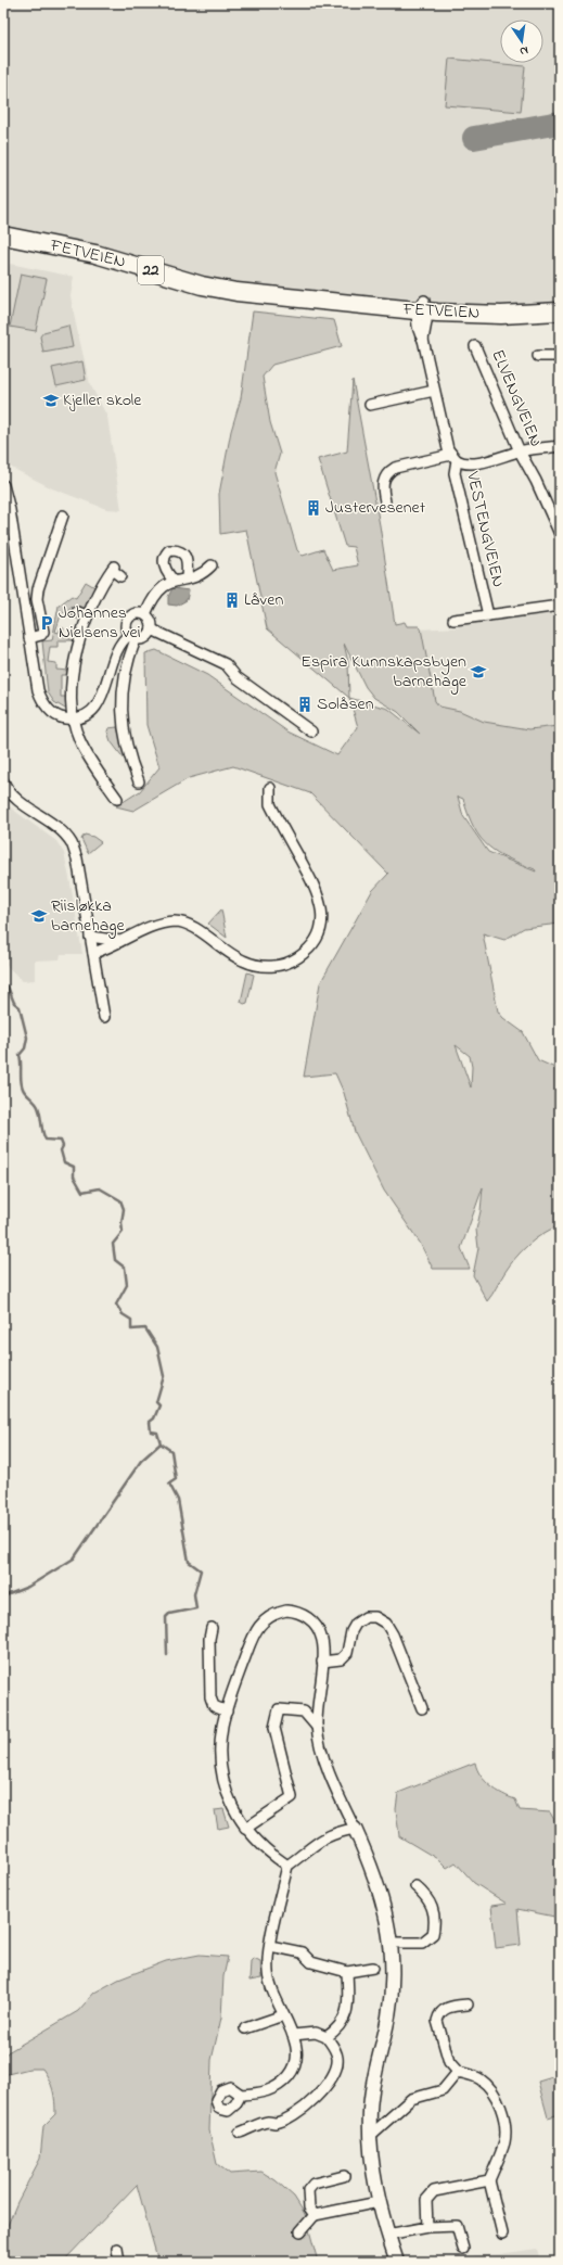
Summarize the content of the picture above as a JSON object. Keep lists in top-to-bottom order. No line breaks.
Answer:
{"streets":{"highway":["FETVEIEN","22"],"street":["ELVENGVEIEN","VESTENGVEIEN"]},"crossings":[["FETVEIEN","VESTENGVEIEN"]],"places":{"school or university":["Kjeller skole","Espira Kunnskapsbyen barnehage","Riisløkka barnehage"],"building":["Justervesenet","Låven","Solåsen"],"parking":["Johannes Nielsens vei"]},"north":"bottom"}
